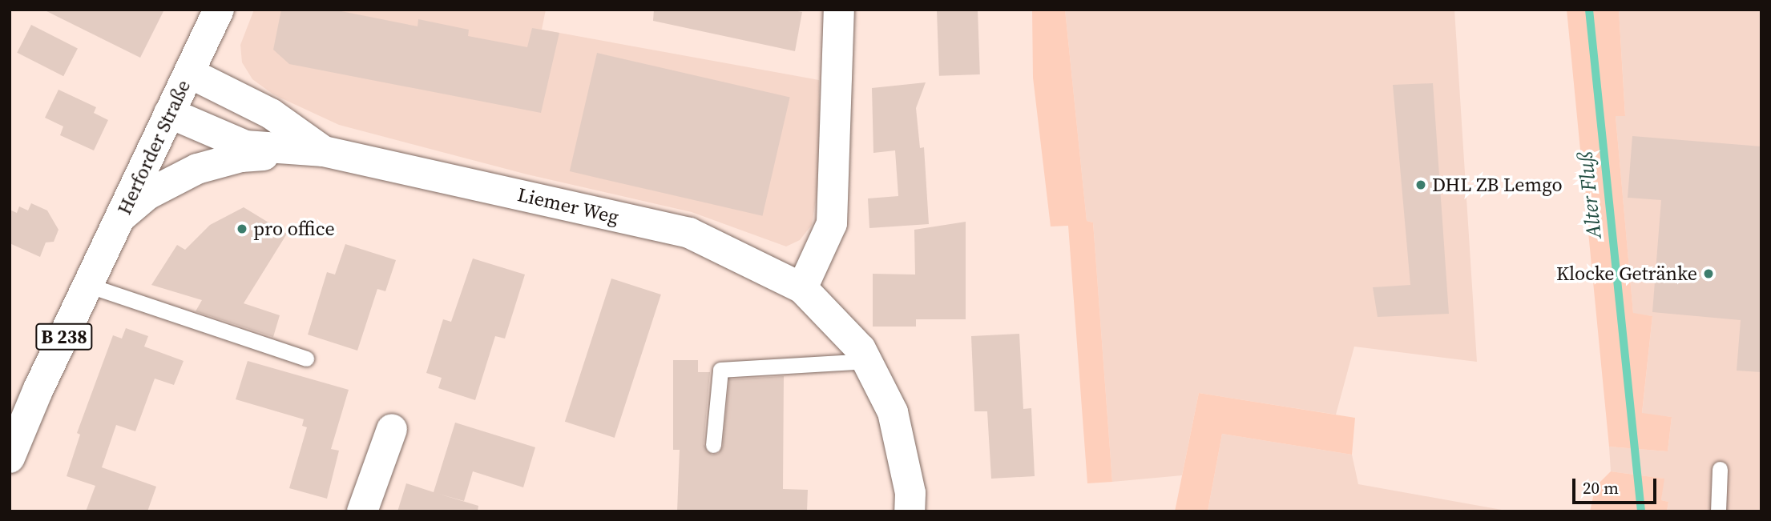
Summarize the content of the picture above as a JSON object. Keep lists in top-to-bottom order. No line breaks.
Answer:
{"streets":{"street":["Herforder Straße","Liemer Weg","B 238"]},"crossings":[["Herforder Straße","Liemer Weg"]],"water":["Alter Fluß"],"places":["DHL ZB Lemgo","pro office","Klocke Getränke"],"scale_bar":"20 m"}
